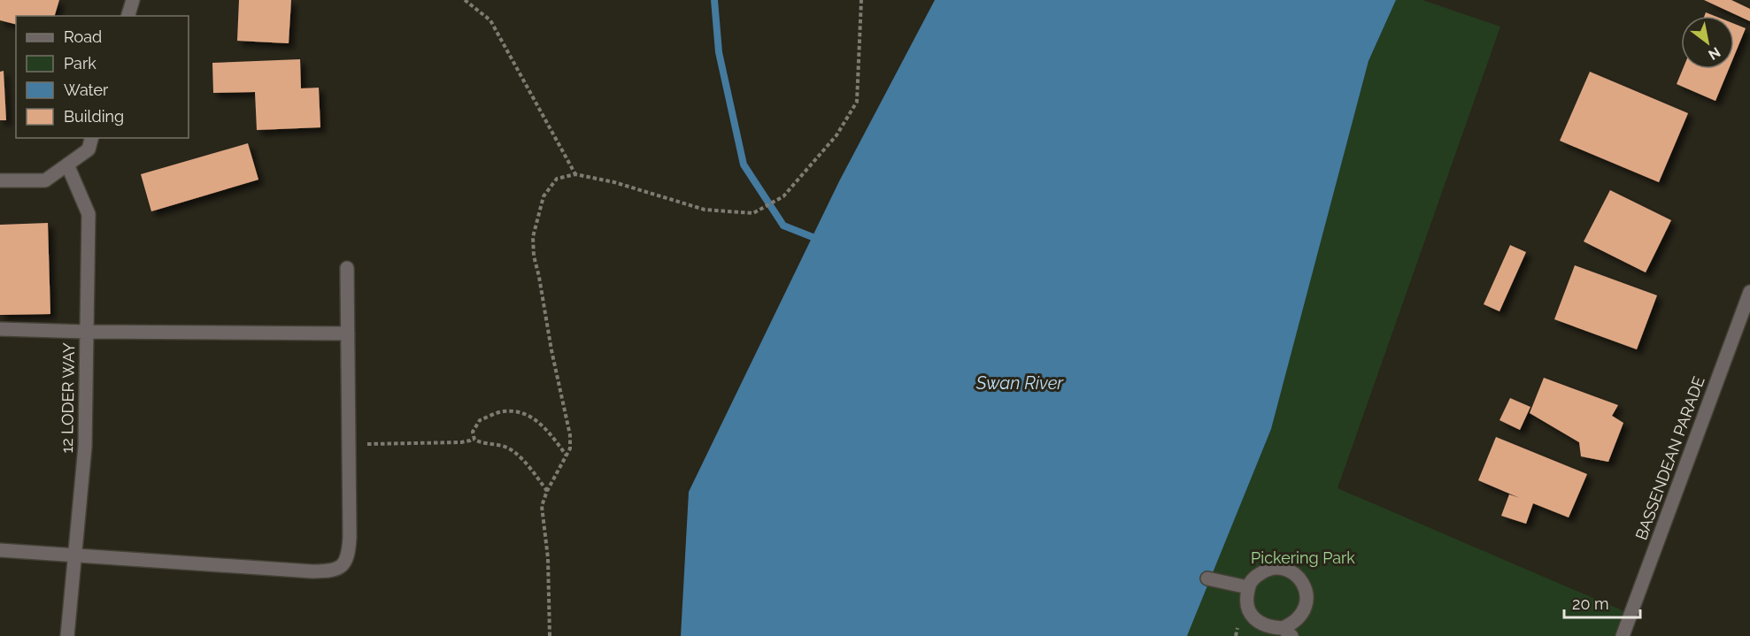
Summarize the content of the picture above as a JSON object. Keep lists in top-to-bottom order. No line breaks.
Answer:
{"streets":{"street":["12 LODER WAY","BASSENDEAN PARADE"]},"water":["Swan River"],"parks":["Pickering Park"],"legend":["Road","Park","Water","Building"],"scale_bar":"20 m","north":"bottom right"}
